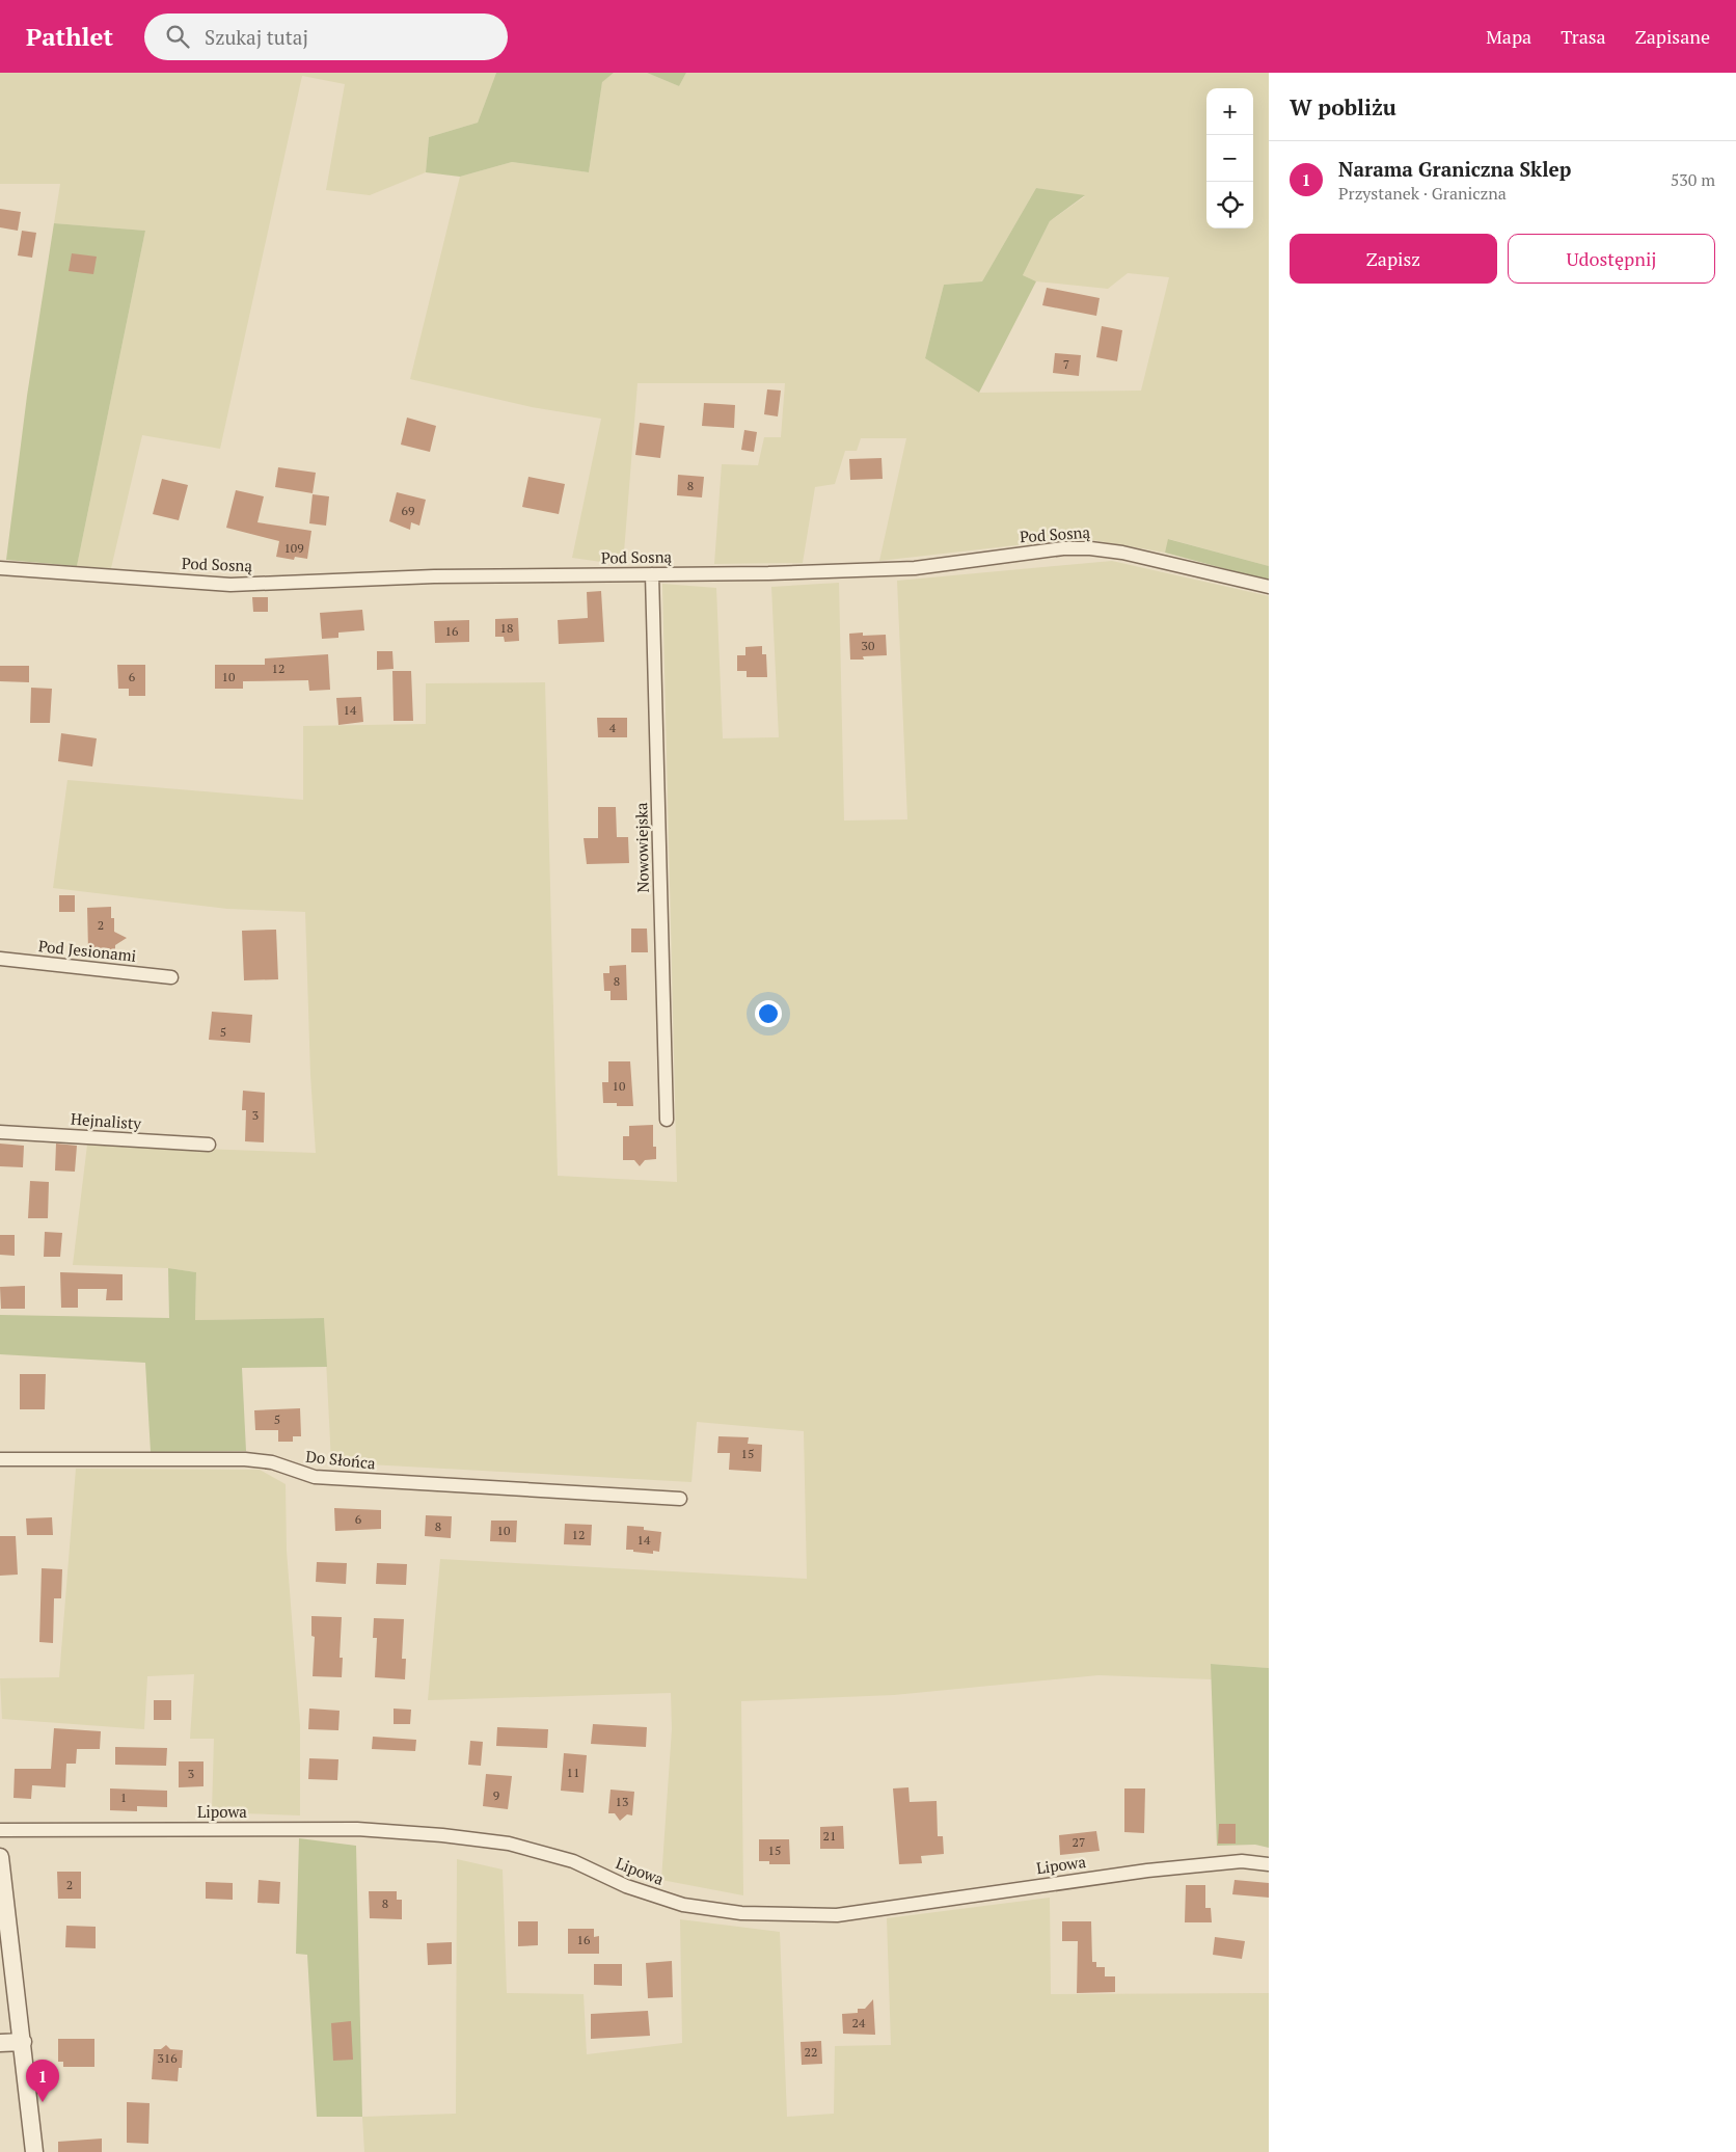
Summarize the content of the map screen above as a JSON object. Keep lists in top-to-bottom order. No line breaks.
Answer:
{"streets":{"street":["Pod Sosną","Nowowiejska","Pod Jesionami","Hejnalisty","Do Słońca","Lipowa"]},"crossings":[["Pod Sosną","Nowowiejska"]],"house_numbers":["7","8","69","109","18","16","30","12","6","10","14","4","2","8","5","10","3","5","15","6","8","10","12","14","11","3","9","1","13","21","27","15","2","8","16","24","22","316"],"page":{"header":"Pathlet","search":"Szukaj tutaj","nav":["Mapa","Trasa","Zapisane"],"heading":"W pobliżu","map_buttons":["+","−"],"list":[{"mark":"1","name":"Narama Graniczna Sklep","note":"Przystanek · Graniczna","value":"530 m"}],"buttons":["Zapisz","Udostępnij"],"pins":"1"}}
